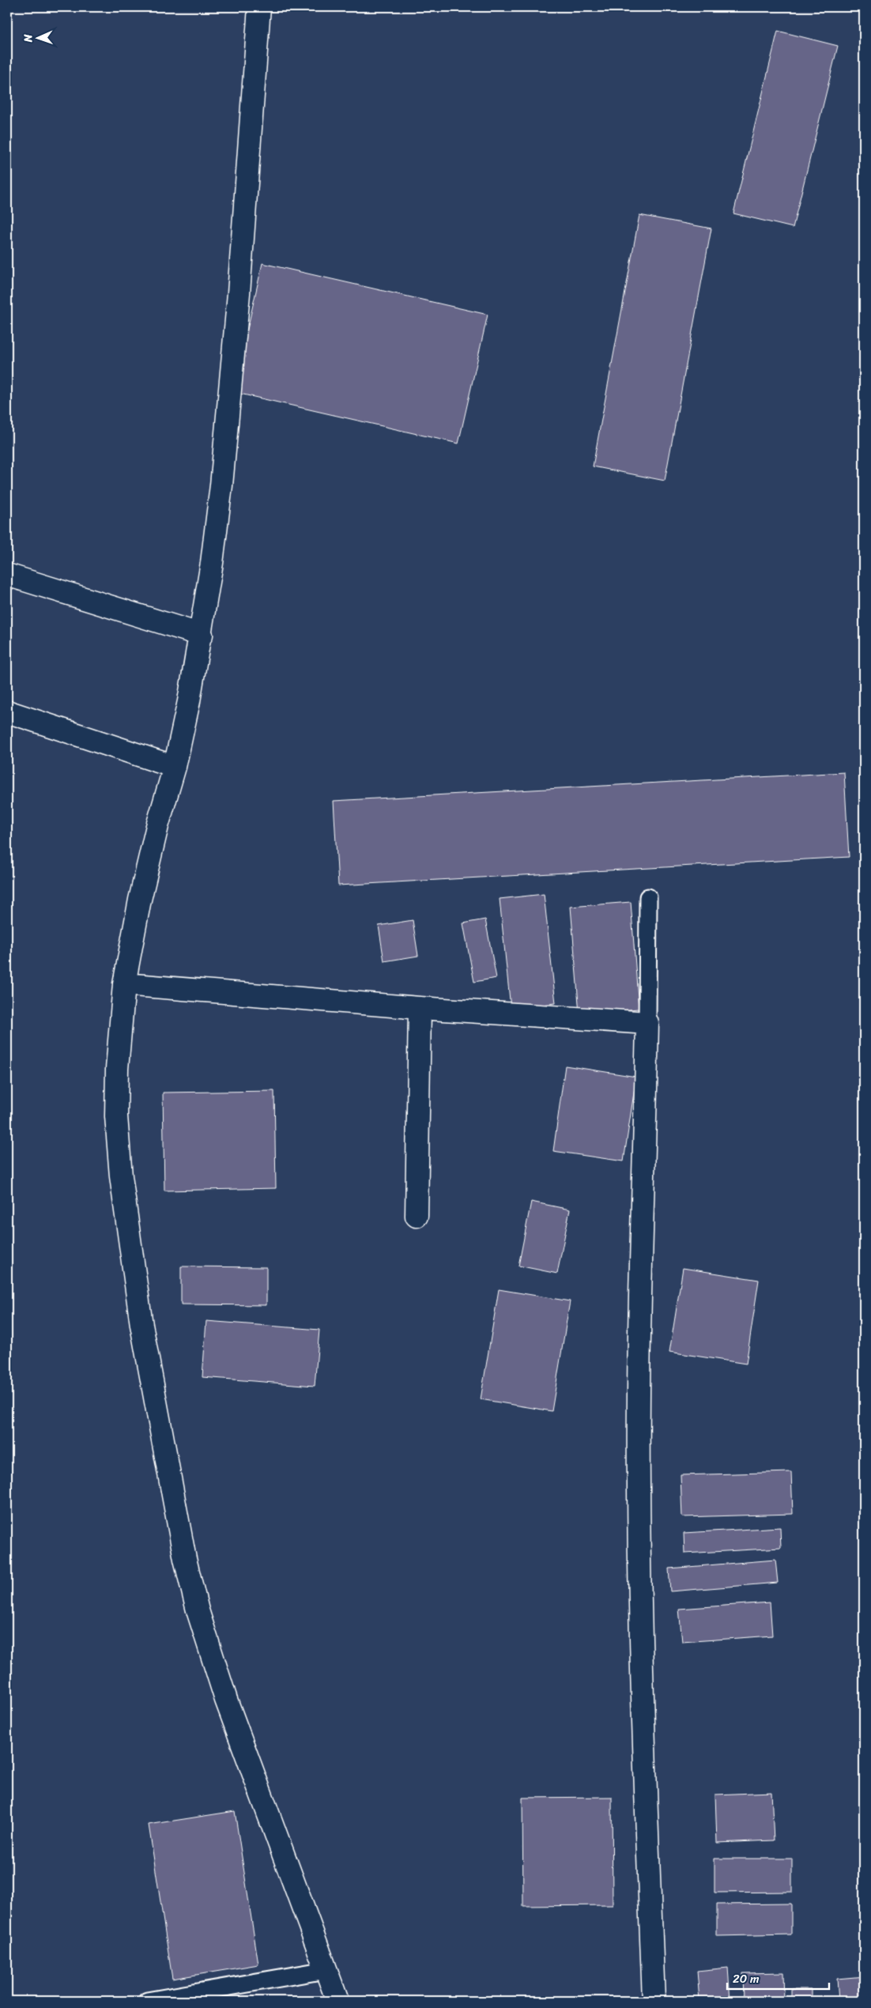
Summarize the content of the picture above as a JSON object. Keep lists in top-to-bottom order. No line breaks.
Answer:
{"scale_bar":"20 m","north":"left"}
